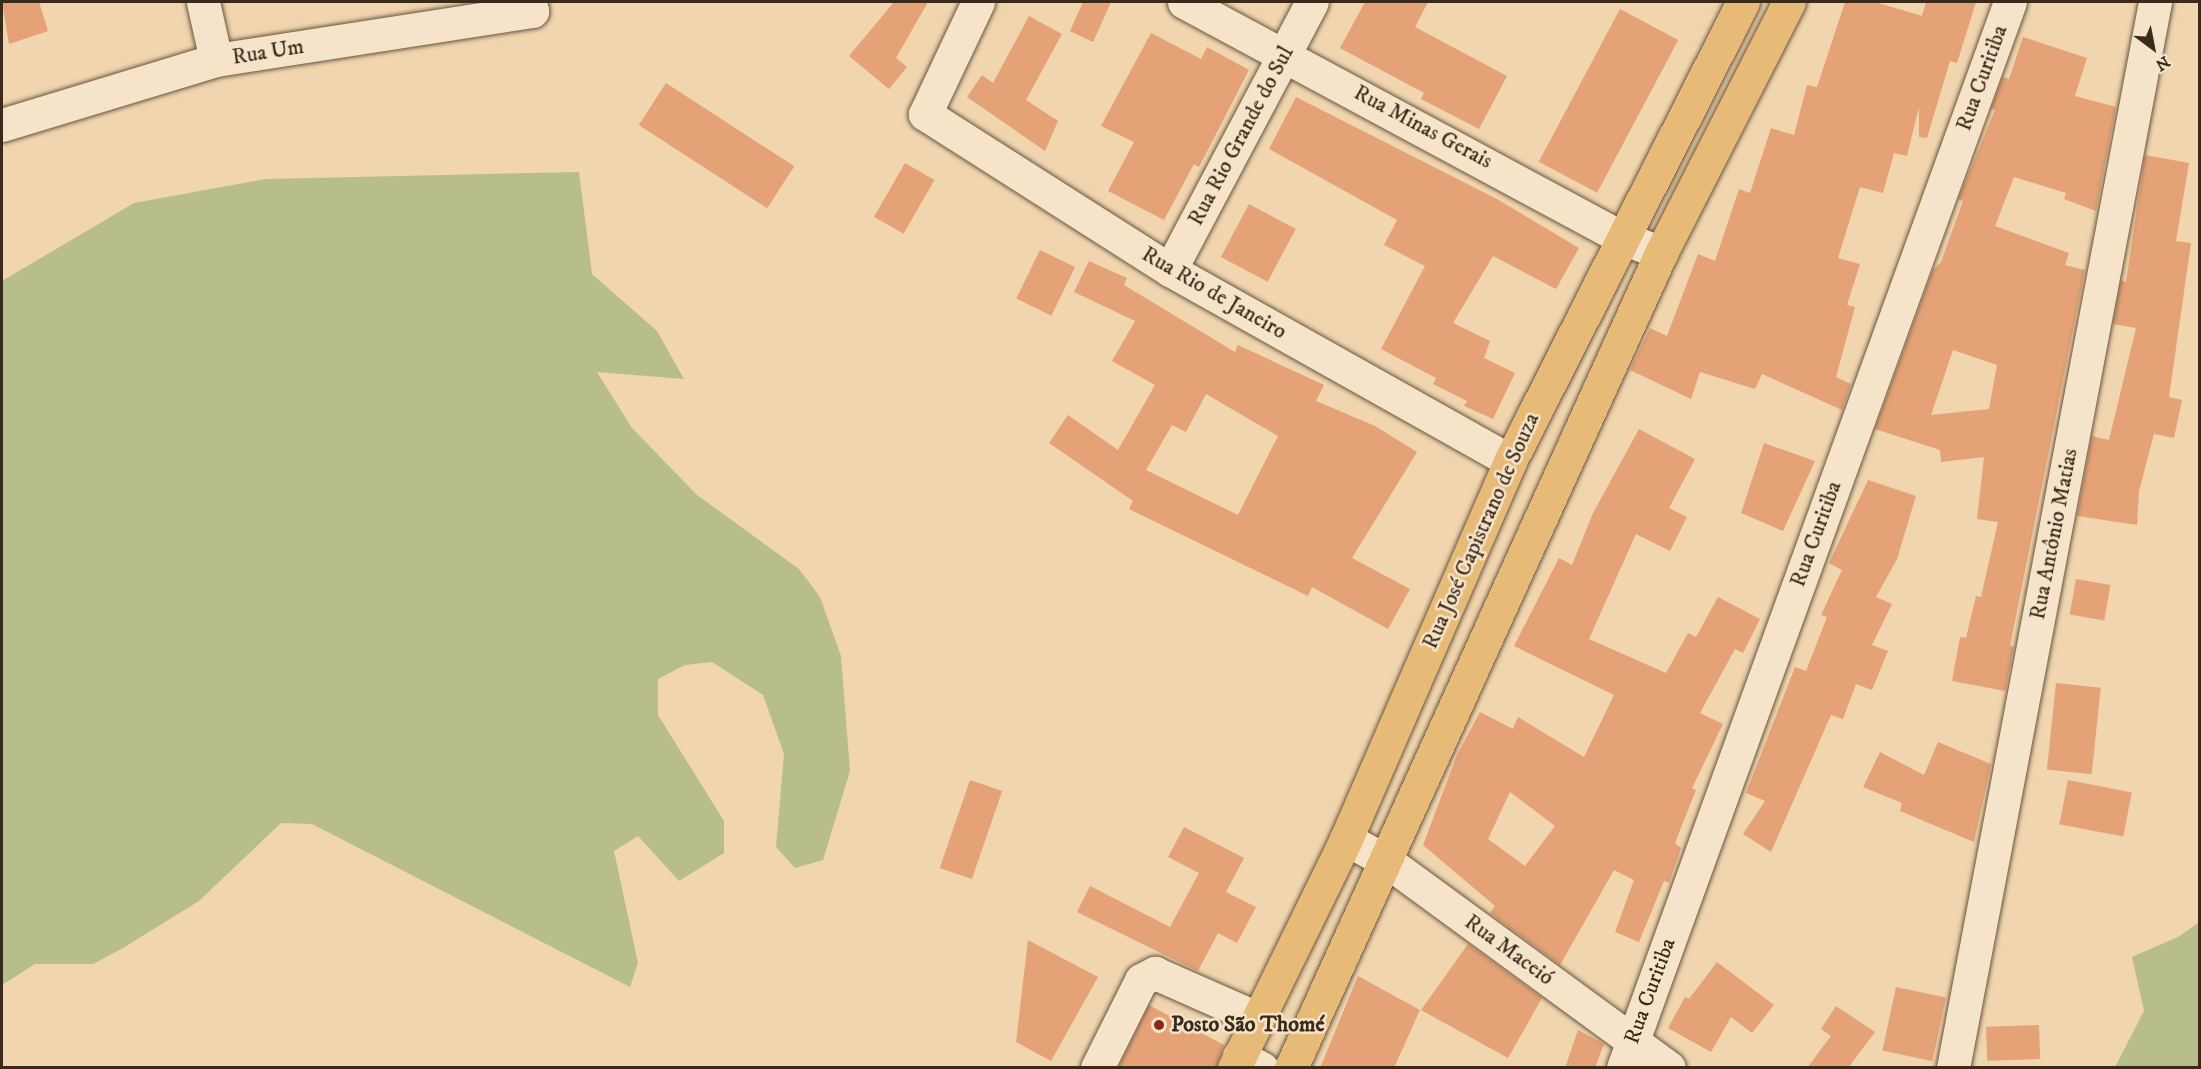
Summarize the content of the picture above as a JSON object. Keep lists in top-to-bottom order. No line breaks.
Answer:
{"streets":{"main road":["Rua José Capistrano de Souza"],"street":["Rua Um","Rua Curitiba","Rua Minas Gerais","Rua Rio Grande do Sul","Rua Rio de Janeiro","Rua Antônio Matias","Rua Maceió"]},"crossings":[["Rua Curitiba","Rua Maceió"],["Rua Minas Gerais","Rua Rio Grande do Sul"],["Rua Minas Gerais","Rua José Capistrano de Souza"],["Rua Rio Grande do Sul","Rua Rio de Janeiro"],["Rua Rio de Janeiro","Rua José Capistrano de Souza"],["Rua José Capistrano de Souza","Rua Maceió"]],"places":["Posto São Thomé"],"north":"bottom right"}
